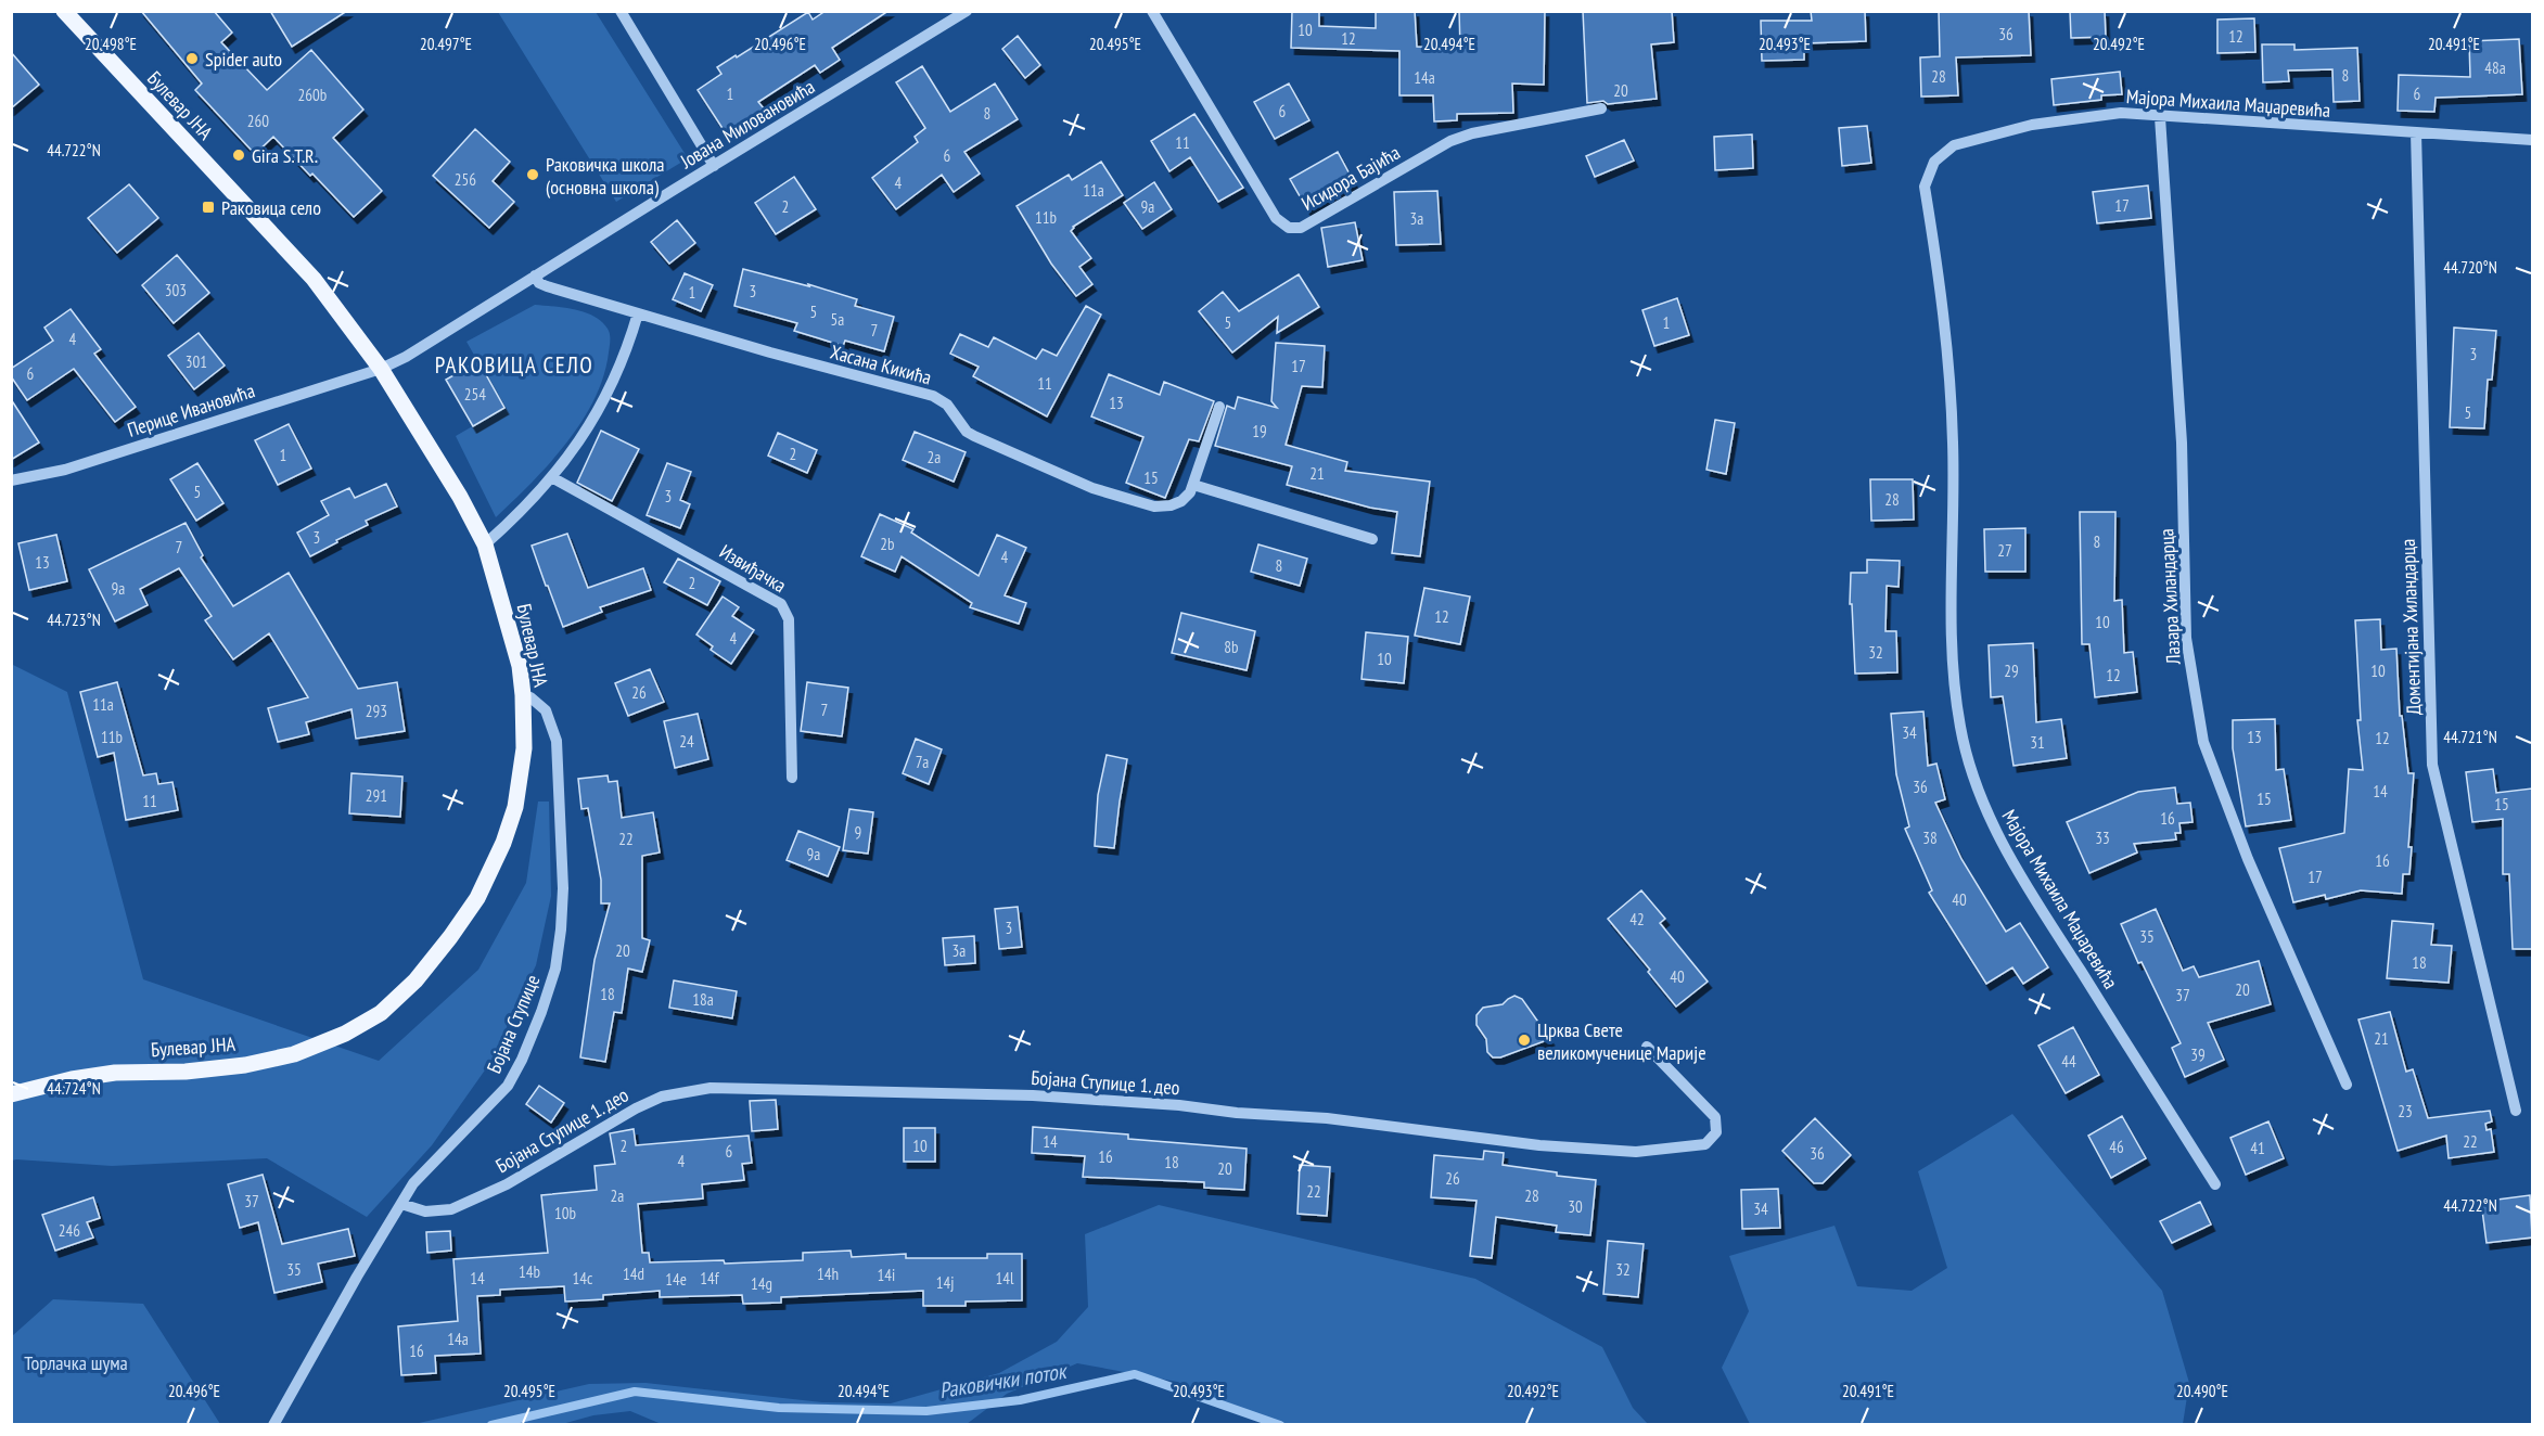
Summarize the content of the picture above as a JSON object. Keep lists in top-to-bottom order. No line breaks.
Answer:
{"streets":{"main road":["Булевар ЈНА"],"street":["Мајора Михаила Маџаревића","Јована Миловановића","Исидора Бајића","Хасана Кикића","Перице Ивановића","Извиђачка","Лазара Хиландарца","Доментијана Хиландарца","Бојана Ступице","Бојана Ступице 1. део"]},"crossings":[["Мајора Михаила Маџаревића","Лазара Хиландарца"],["Мајора Михаила Маџаревића","Доментијана Хиландарца"],["Булевар ЈНА","Јована Миловановића"],["Булевар ЈНА","Перице Ивановића"],["Булевар ЈНА","Бојана Ступице"],["Јована Миловановића","Хасана Кикића"],["Јована Миловановића","Перице Ивановића"],["Бојана Ступице","Бојана Ступице 1. део"]],"districts":["РАКОВИЦА СЕЛО"],"water":["Раковички поток"],"parks":["Торлачка шума"],"places":{"other":["Spider auto","Gira S.T.R.","Раковичка школа (основна школа)","Црква Свете великомученице Марије"],"transit":["Раковица село"]},"house_numbers":["10","36","12","12","48a","8","28","14a","20","1","6","260b","6","8","260","11","6","256","4","11a","17","2","9a","11b","3a","303","3","1","5","5a","5","1","7","4","3","301","17","6","11","254","13","5","19","2","1","2a","21","15","5","3","28","3","8","2b","7","27","4","13","8","2","9a","12","10","4","8b","32","10","29","10","12","26","11a","7","293","34","11b","13","12","24","31","7a","36","14","291","15","11","15","16","9","38","33","22","9a","16","17","40","42","3","35","20","3a","18","40","20","18","37","18a","21","39","44","23","14","22","2","10","46","41","6","36","16","4","18","20","26","22","2a","28","37","30","34","10b","246","35","32","14b","14d","14h","14i","14","14c","14f","14l","14e","14j","14g","14a","16"],"coordinates":["20.494°E","20.493°E","20.491°E","20.498°E","20.497°E","20.496°E","20.495°E","20.492°E","44.722°N","44.720°N","44.723°N","44.721°N","44.724°N","20.490°E"]}
